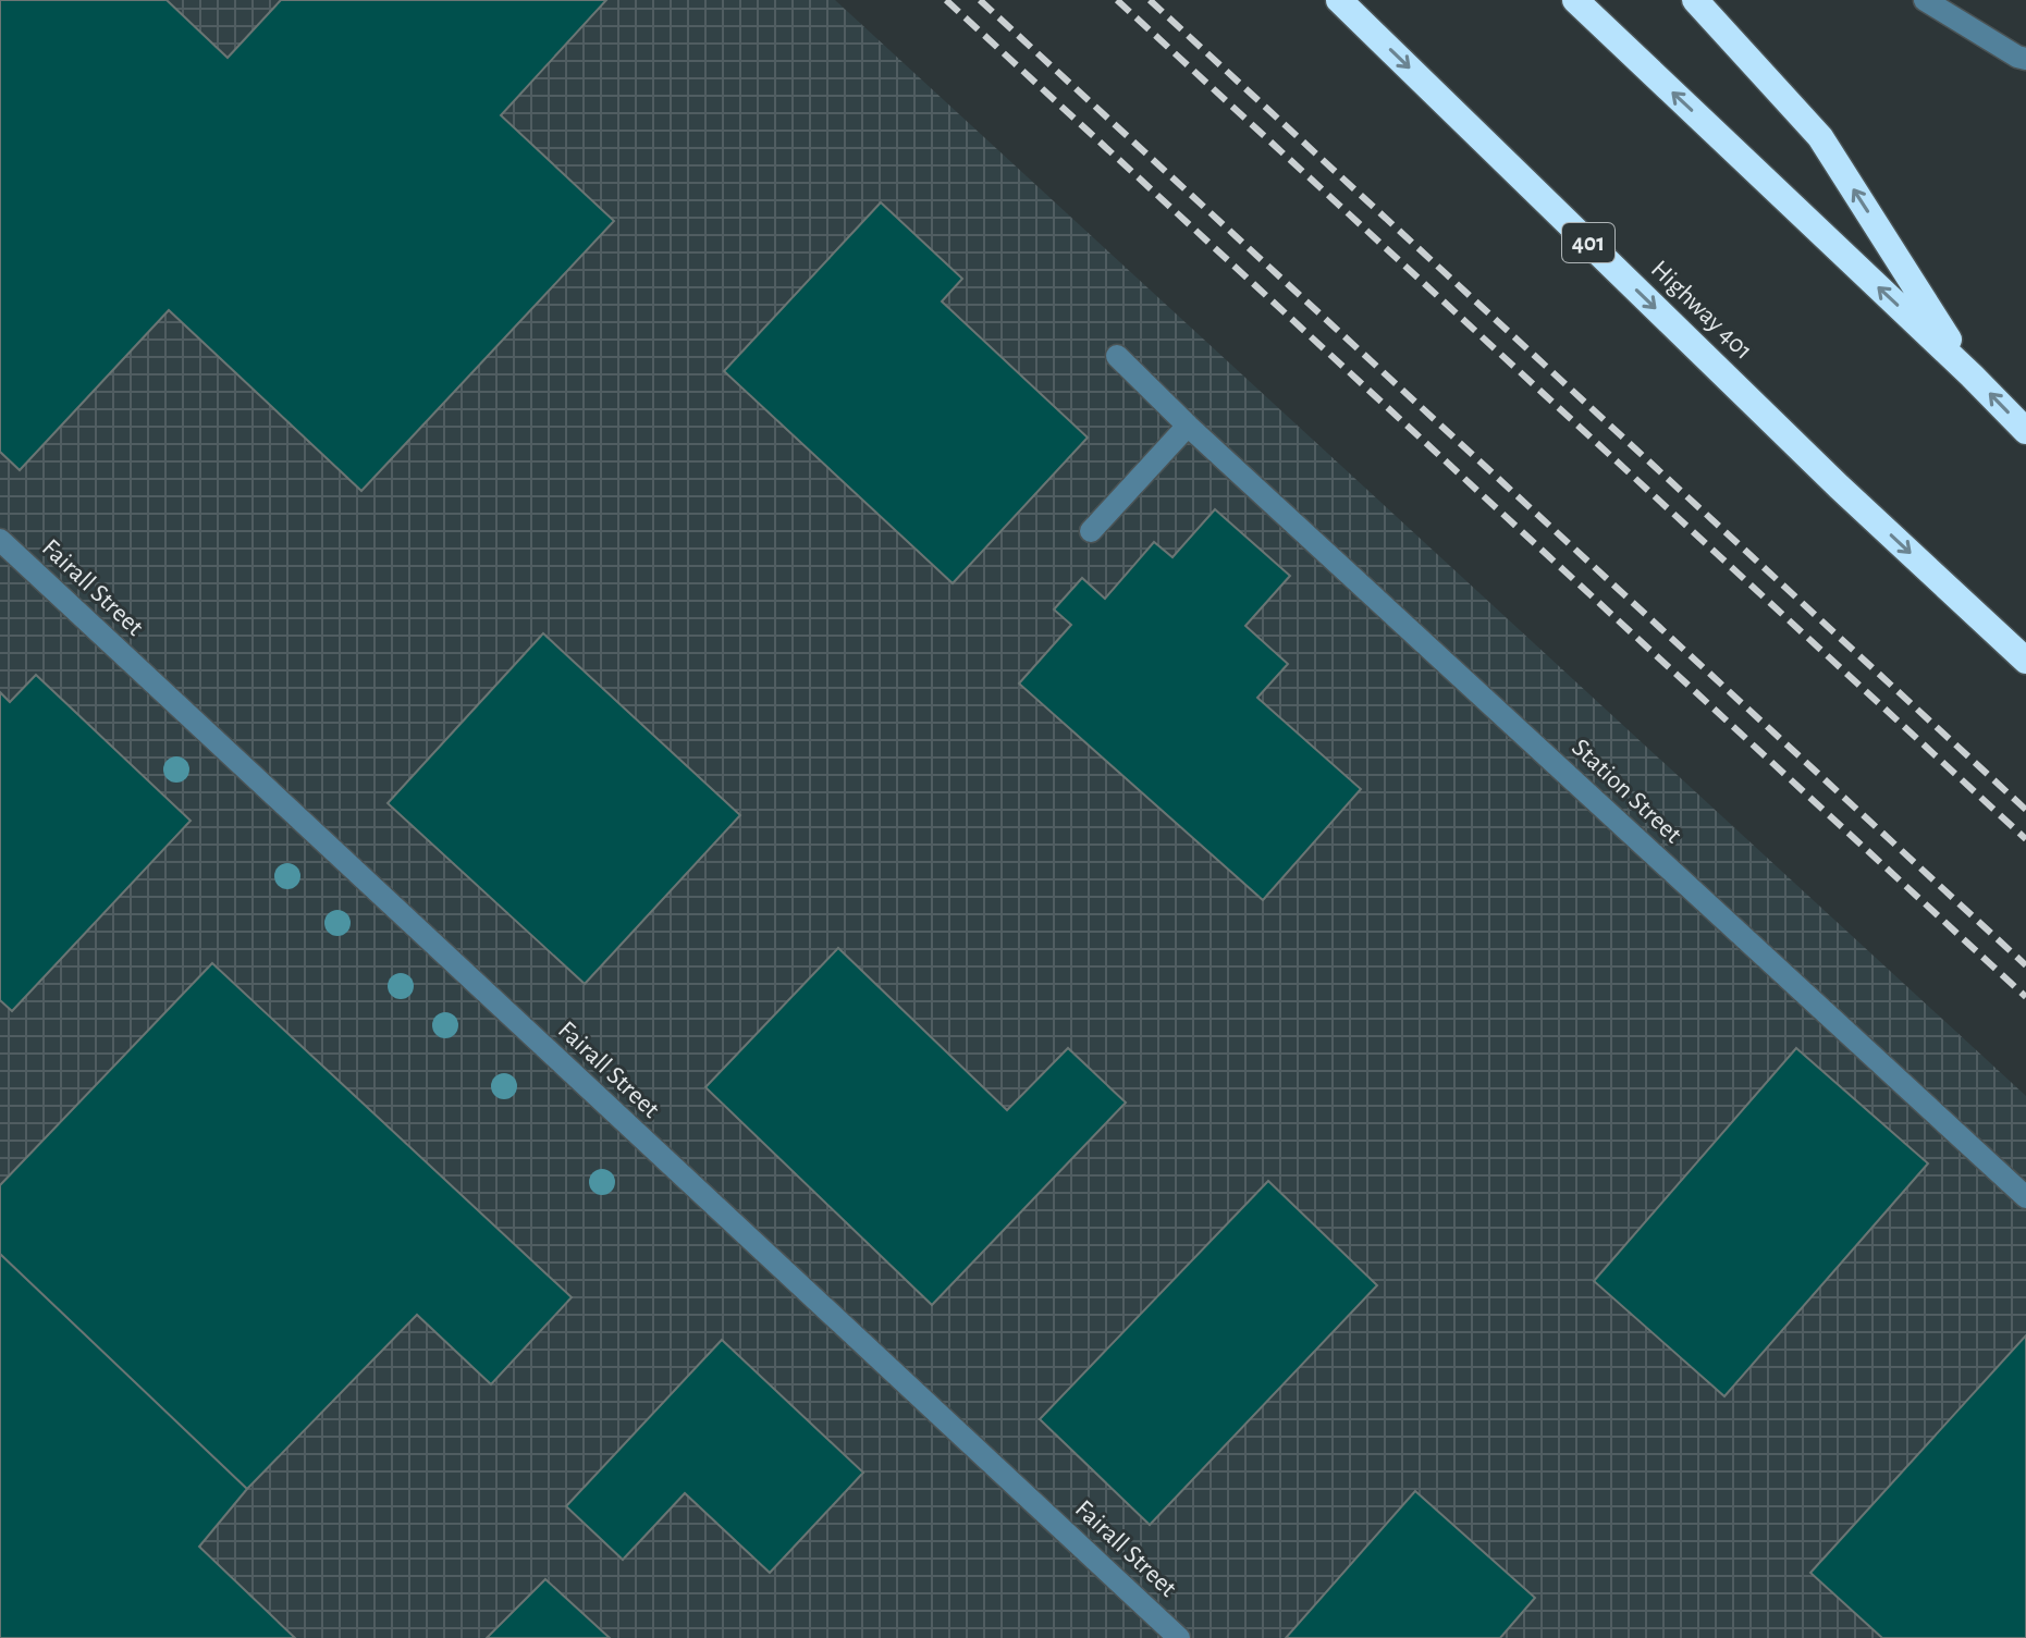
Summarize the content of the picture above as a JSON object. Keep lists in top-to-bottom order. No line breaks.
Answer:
{"streets":{"highway":["401","Highway 401"],"street":["Fairall Street","Station Street"]}}
